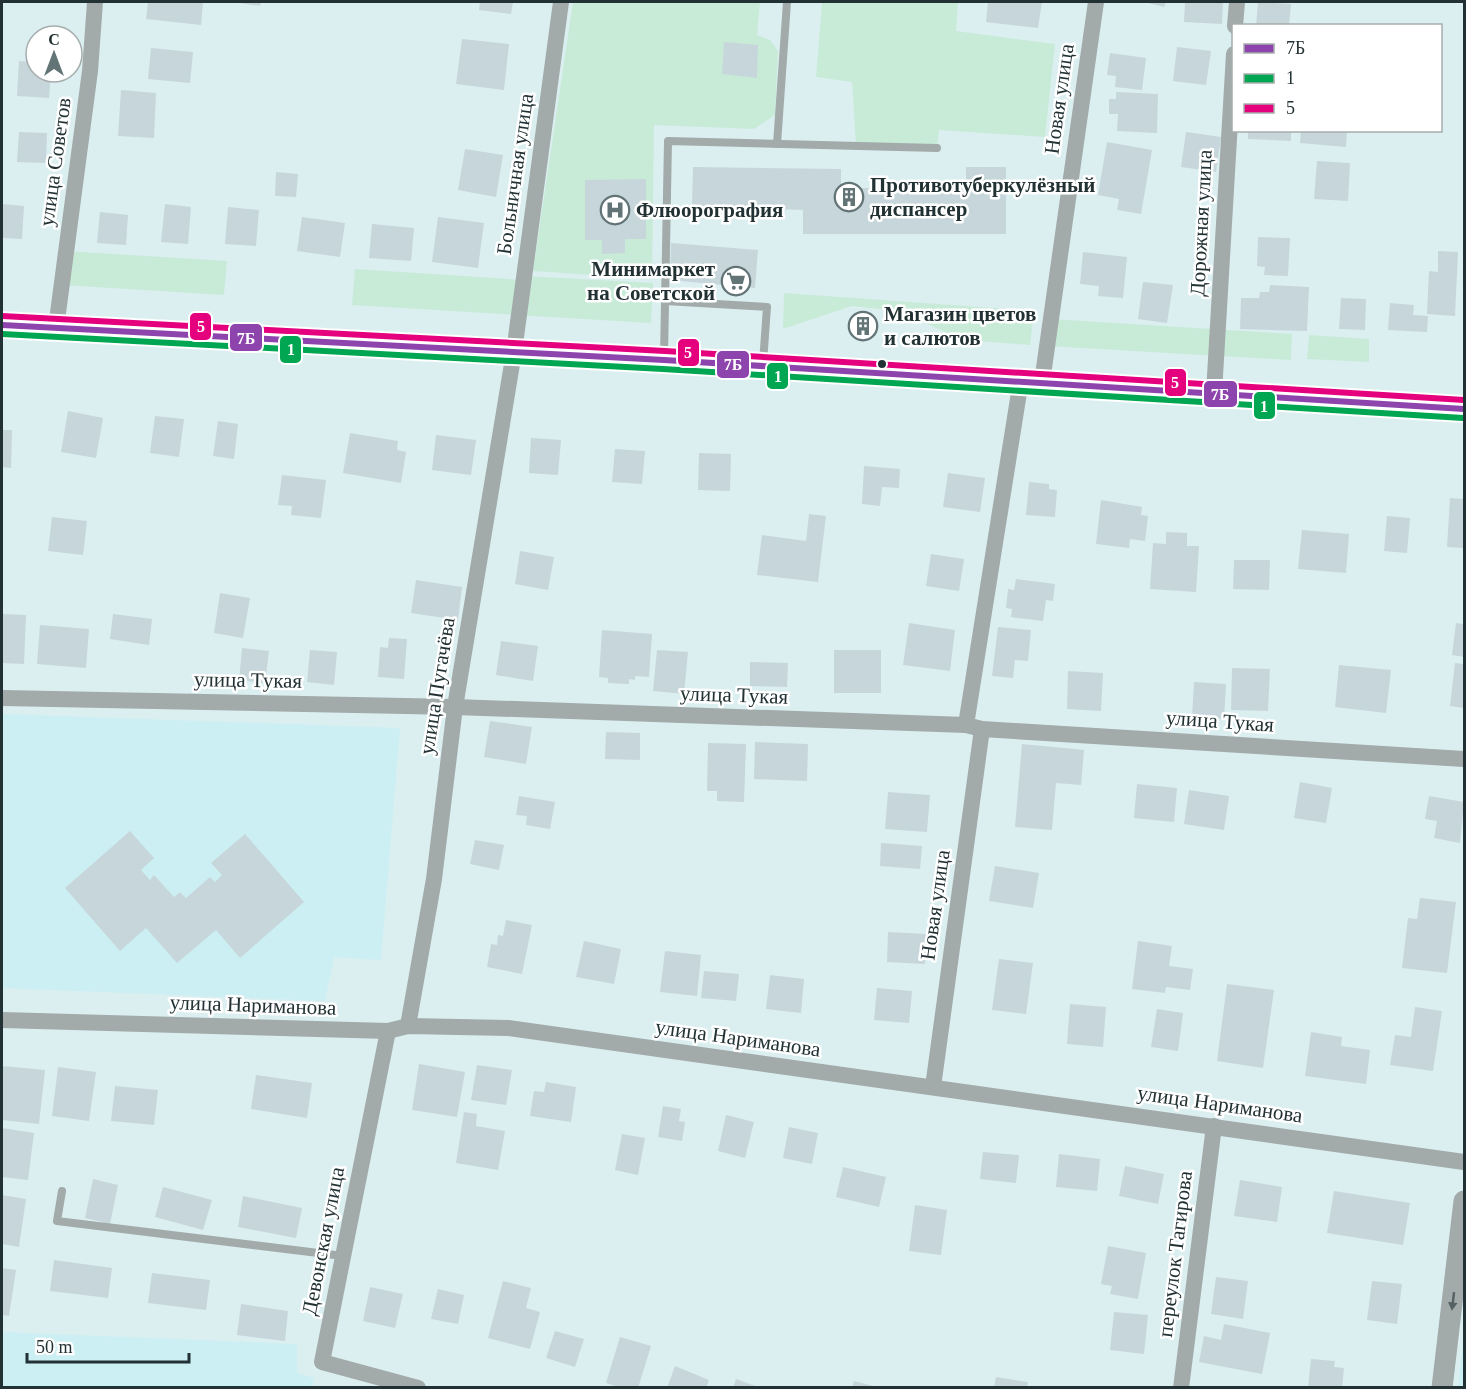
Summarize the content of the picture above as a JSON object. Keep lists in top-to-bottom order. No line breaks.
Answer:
{"streets":{"street":["Новая улица","улица Советов","Больничная улица","Дорожная улица","улица Тукая","улица Пугачёва","улица Нариманова","Девонская улица","переулок Тагирова"]},"crossings":[["Новая улица","улица Тукая"],["Новая улица","улица Нариманова"],["Больничная улица","улица Пугачёва"],["улица Тукая","улица Пугачёва"],["улица Пугачёва","улица Нариманова"],["улица Нариманова","Девонская улица"],["улица Нариманова","переулок Тагирова"]],"places":{"building":["Противотуберкулёзный диспансер","Магазин цветов и салютов"],"hospital":["Флюорография"],"supermarket":["Минимаркет на Советской"]},"lines":["transit line 5","transit line 7Б","transit line 1"],"legend":["7Б","1","5"],"scale_bar":"50 m","north":"top"}
